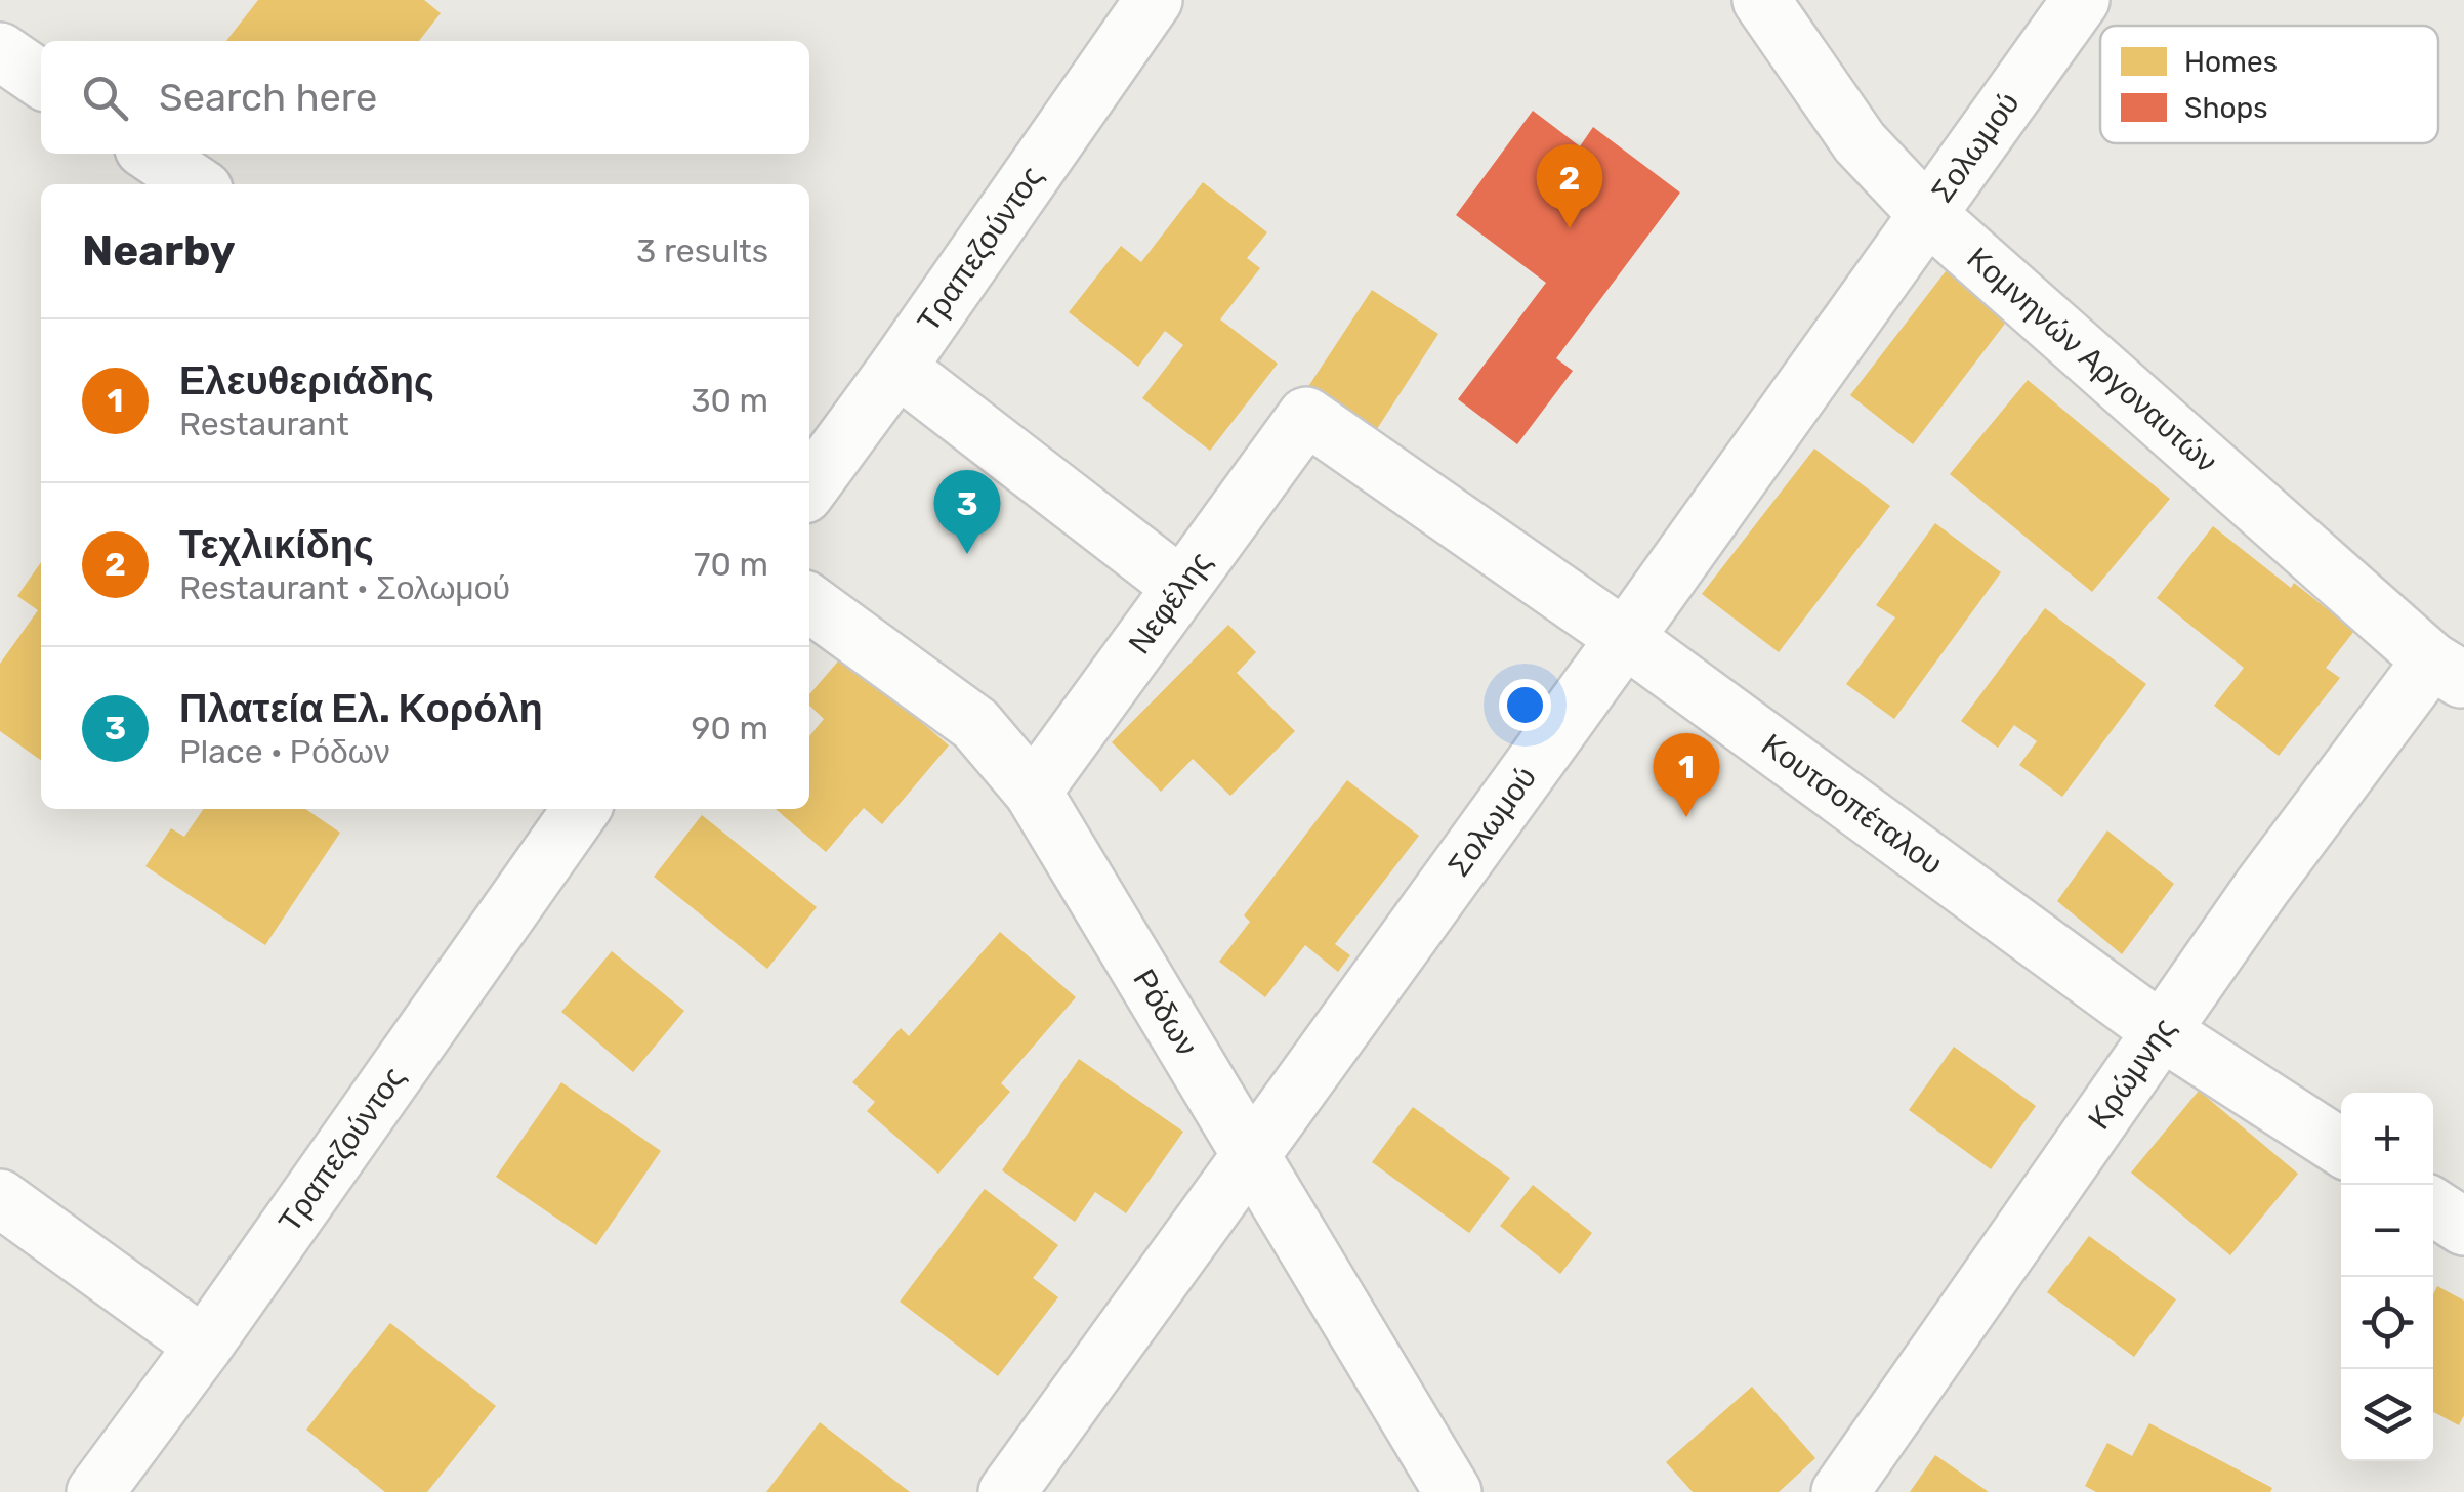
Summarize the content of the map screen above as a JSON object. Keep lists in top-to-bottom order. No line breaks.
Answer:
{"streets":{"street":["Σολωμού","Τραπεζούντος","Κομνηνών Αργοναυτών","Νεφέλης","Κουτσοπέταλου","Ρόδων","Κρώμνης"]},"crossings":[["Σολωμού","Κομνηνών Αργοναυτών"],["Σολωμού","Κουτσοπέταλου"],["Σολωμού","Ρόδων"],["Κομνηνών Αργοναυτών","Κρώμνης"],["Νεφέλης","Κουτσοπέταλου"],["Νεφέλης","Ρόδων"],["Κουτσοπέταλου","Κρώμνης"]],"legend":["Homes","Shops"],"page":{"search":"Search here","pins":["2","3","1"],"heading":["Nearby","3 results"],"list":[{"mark":"1","name":"Ελευθεριάδης","note":"Restaurant","value":"30 m"},{"mark":"2","name":"Τεχλικίδης","note":"Restaurant · Σολωμού","value":"70 m"},{"mark":"3","name":"Πλατεία Ελ. Κορόλη","note":"Place · Ρόδων","value":"90 m"}],"map_buttons":["+","−"]}}
